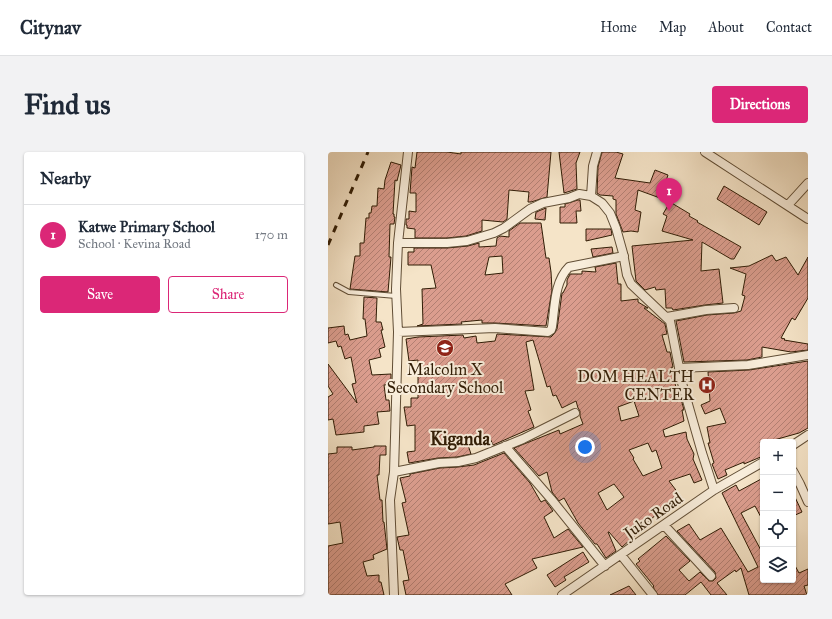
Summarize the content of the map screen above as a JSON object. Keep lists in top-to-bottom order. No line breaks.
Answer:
{"streets":{"street":["Juko Road"]},"districts":["Kiganda"],"places":{"school or university":["Malcolm X Secondary School"],"hospital":["DOM HEALTH CENTER"]},"page":{"header":"Citynav","nav":["Home","Map","About","Contact"],"buttons":["Directions",["Save","Share"]],"title":"Find us","heading":"Nearby","pins":"1","list":[{"mark":"1","name":"Katwe Primary School","note":"School · Kevina Road","value":"170 m"}],"map_buttons":["+","−"]}}
